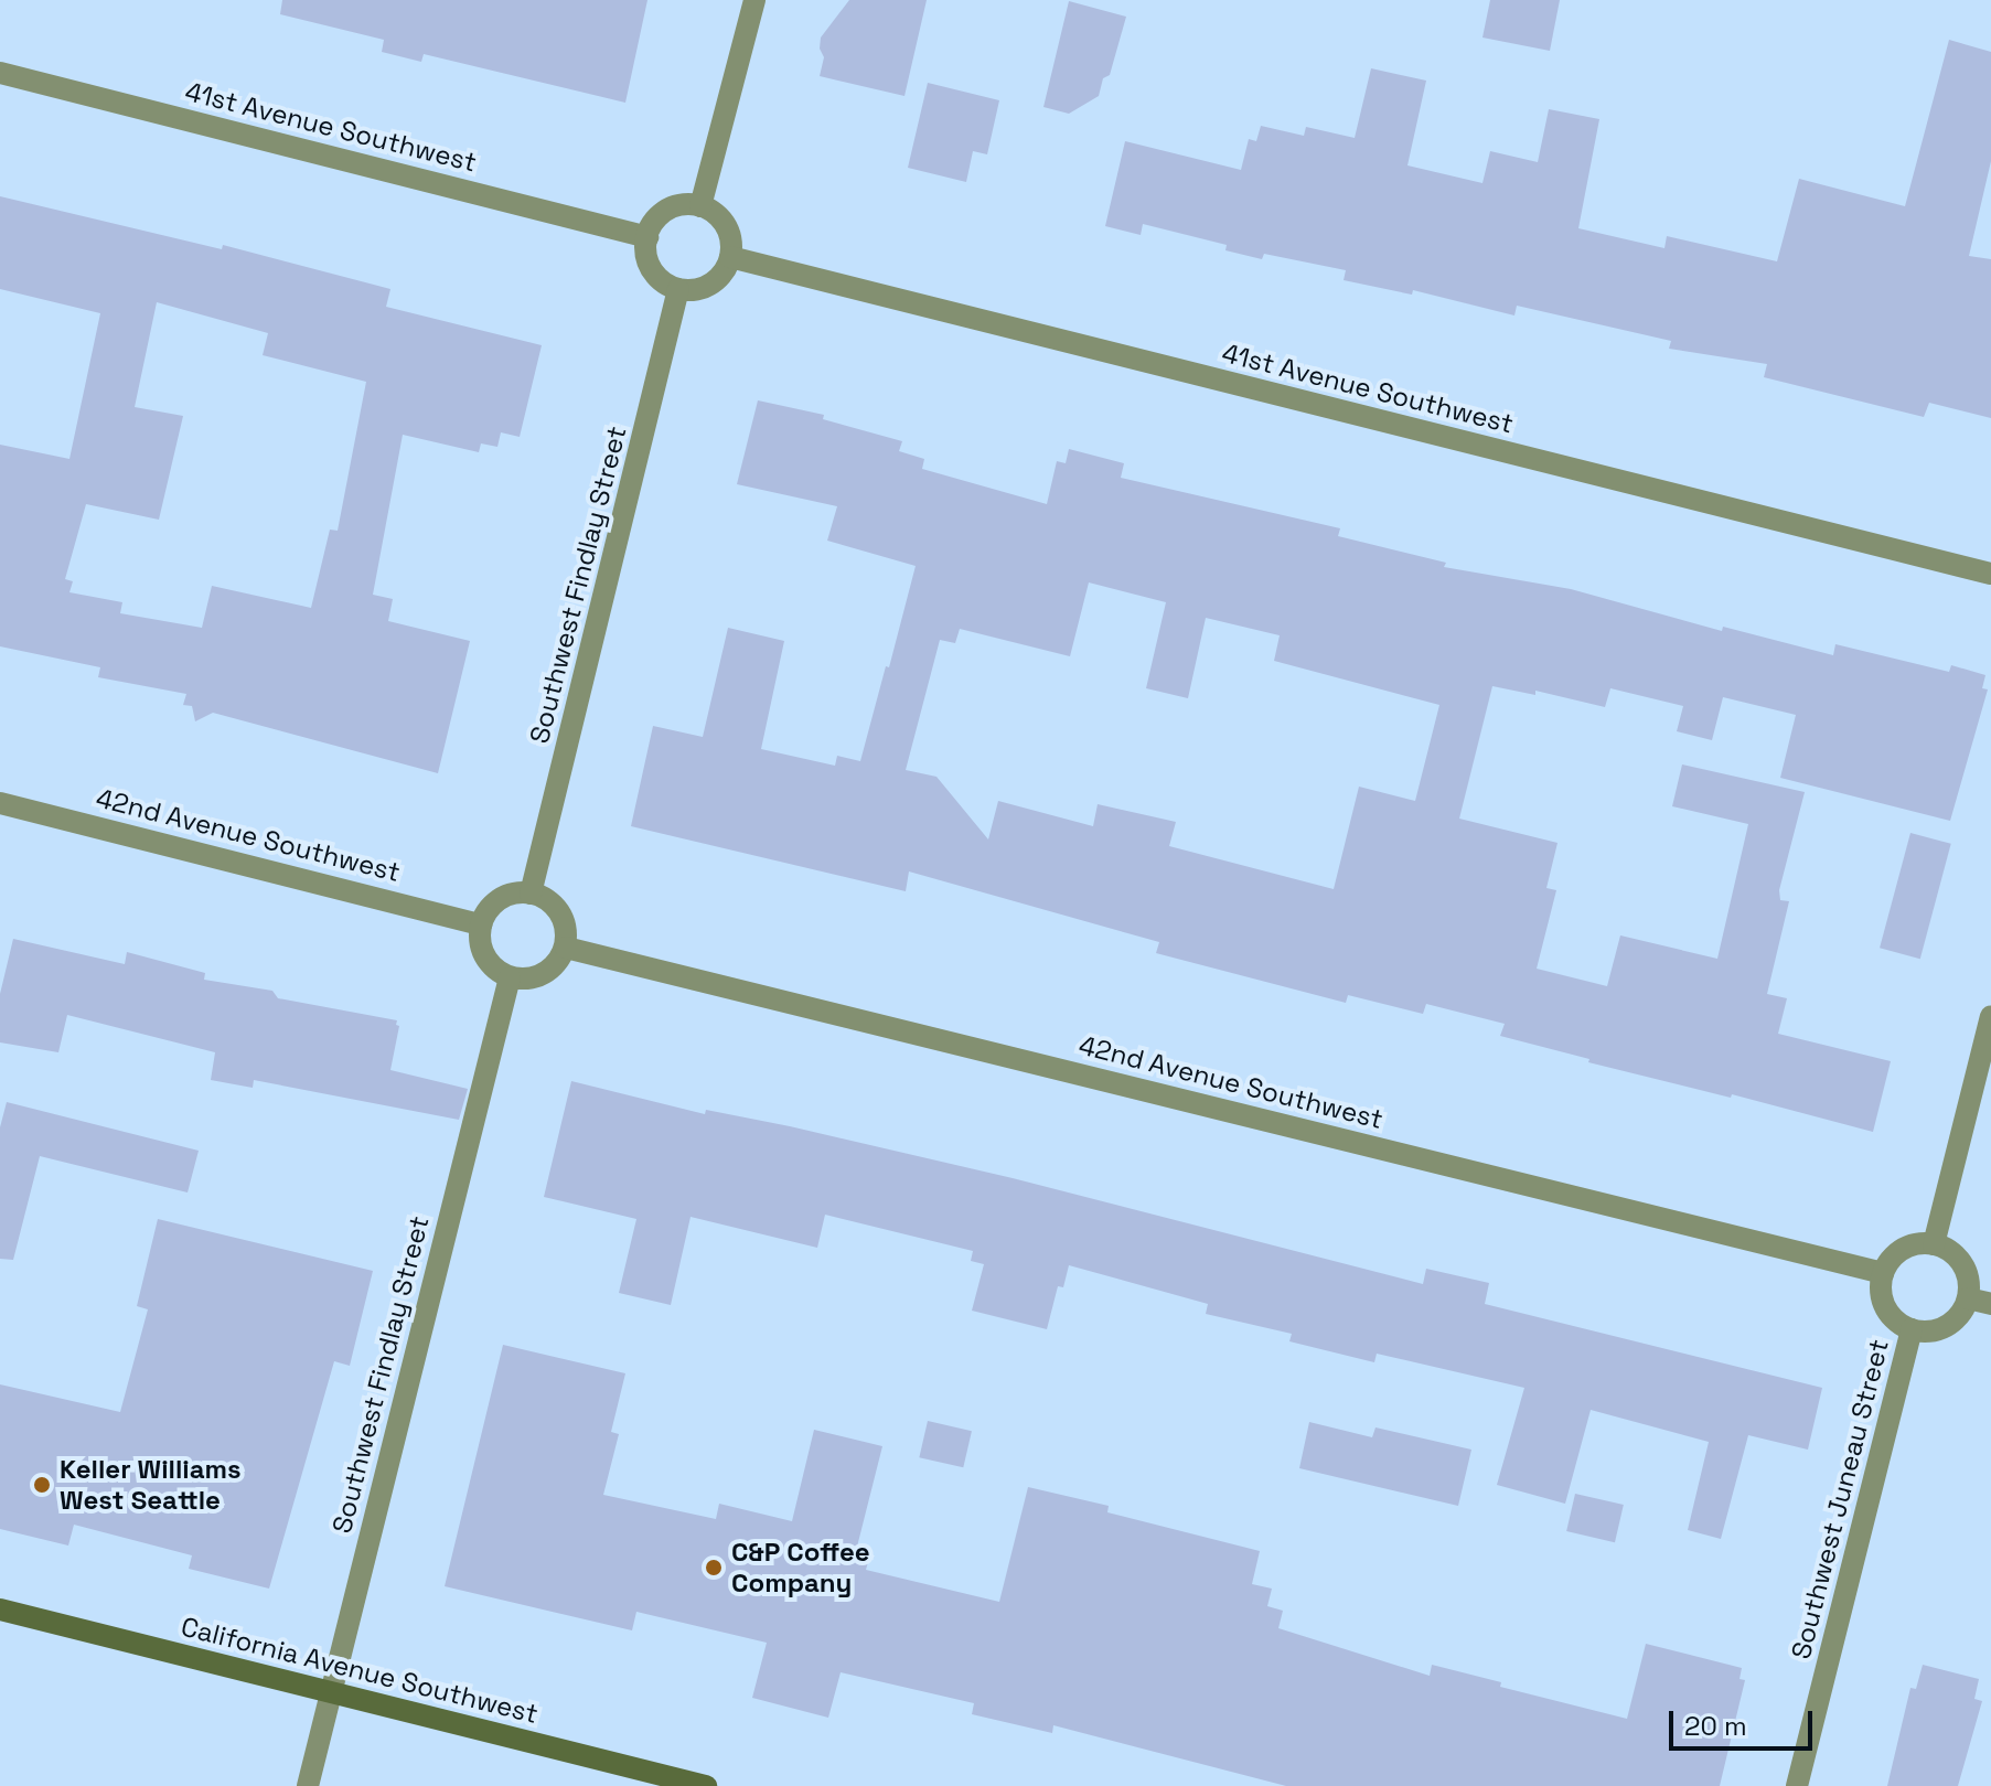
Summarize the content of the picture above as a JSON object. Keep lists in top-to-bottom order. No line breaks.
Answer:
{"streets":{"main road":["California Avenue Southwest"],"street":["41st Avenue Southwest","Southwest Findlay Street","42nd Avenue Southwest","Southwest Juneau Street"]},"crossings":[["41st Avenue Southwest","Southwest Findlay Street"],["Southwest Findlay Street","42nd Avenue Southwest"],["Southwest Findlay Street","California Avenue Southwest"],["42nd Avenue Southwest","Southwest Juneau Street"]],"places":["Keller Williams West Seattle","C&P Coffee Company"],"scale_bar":"20 m"}
